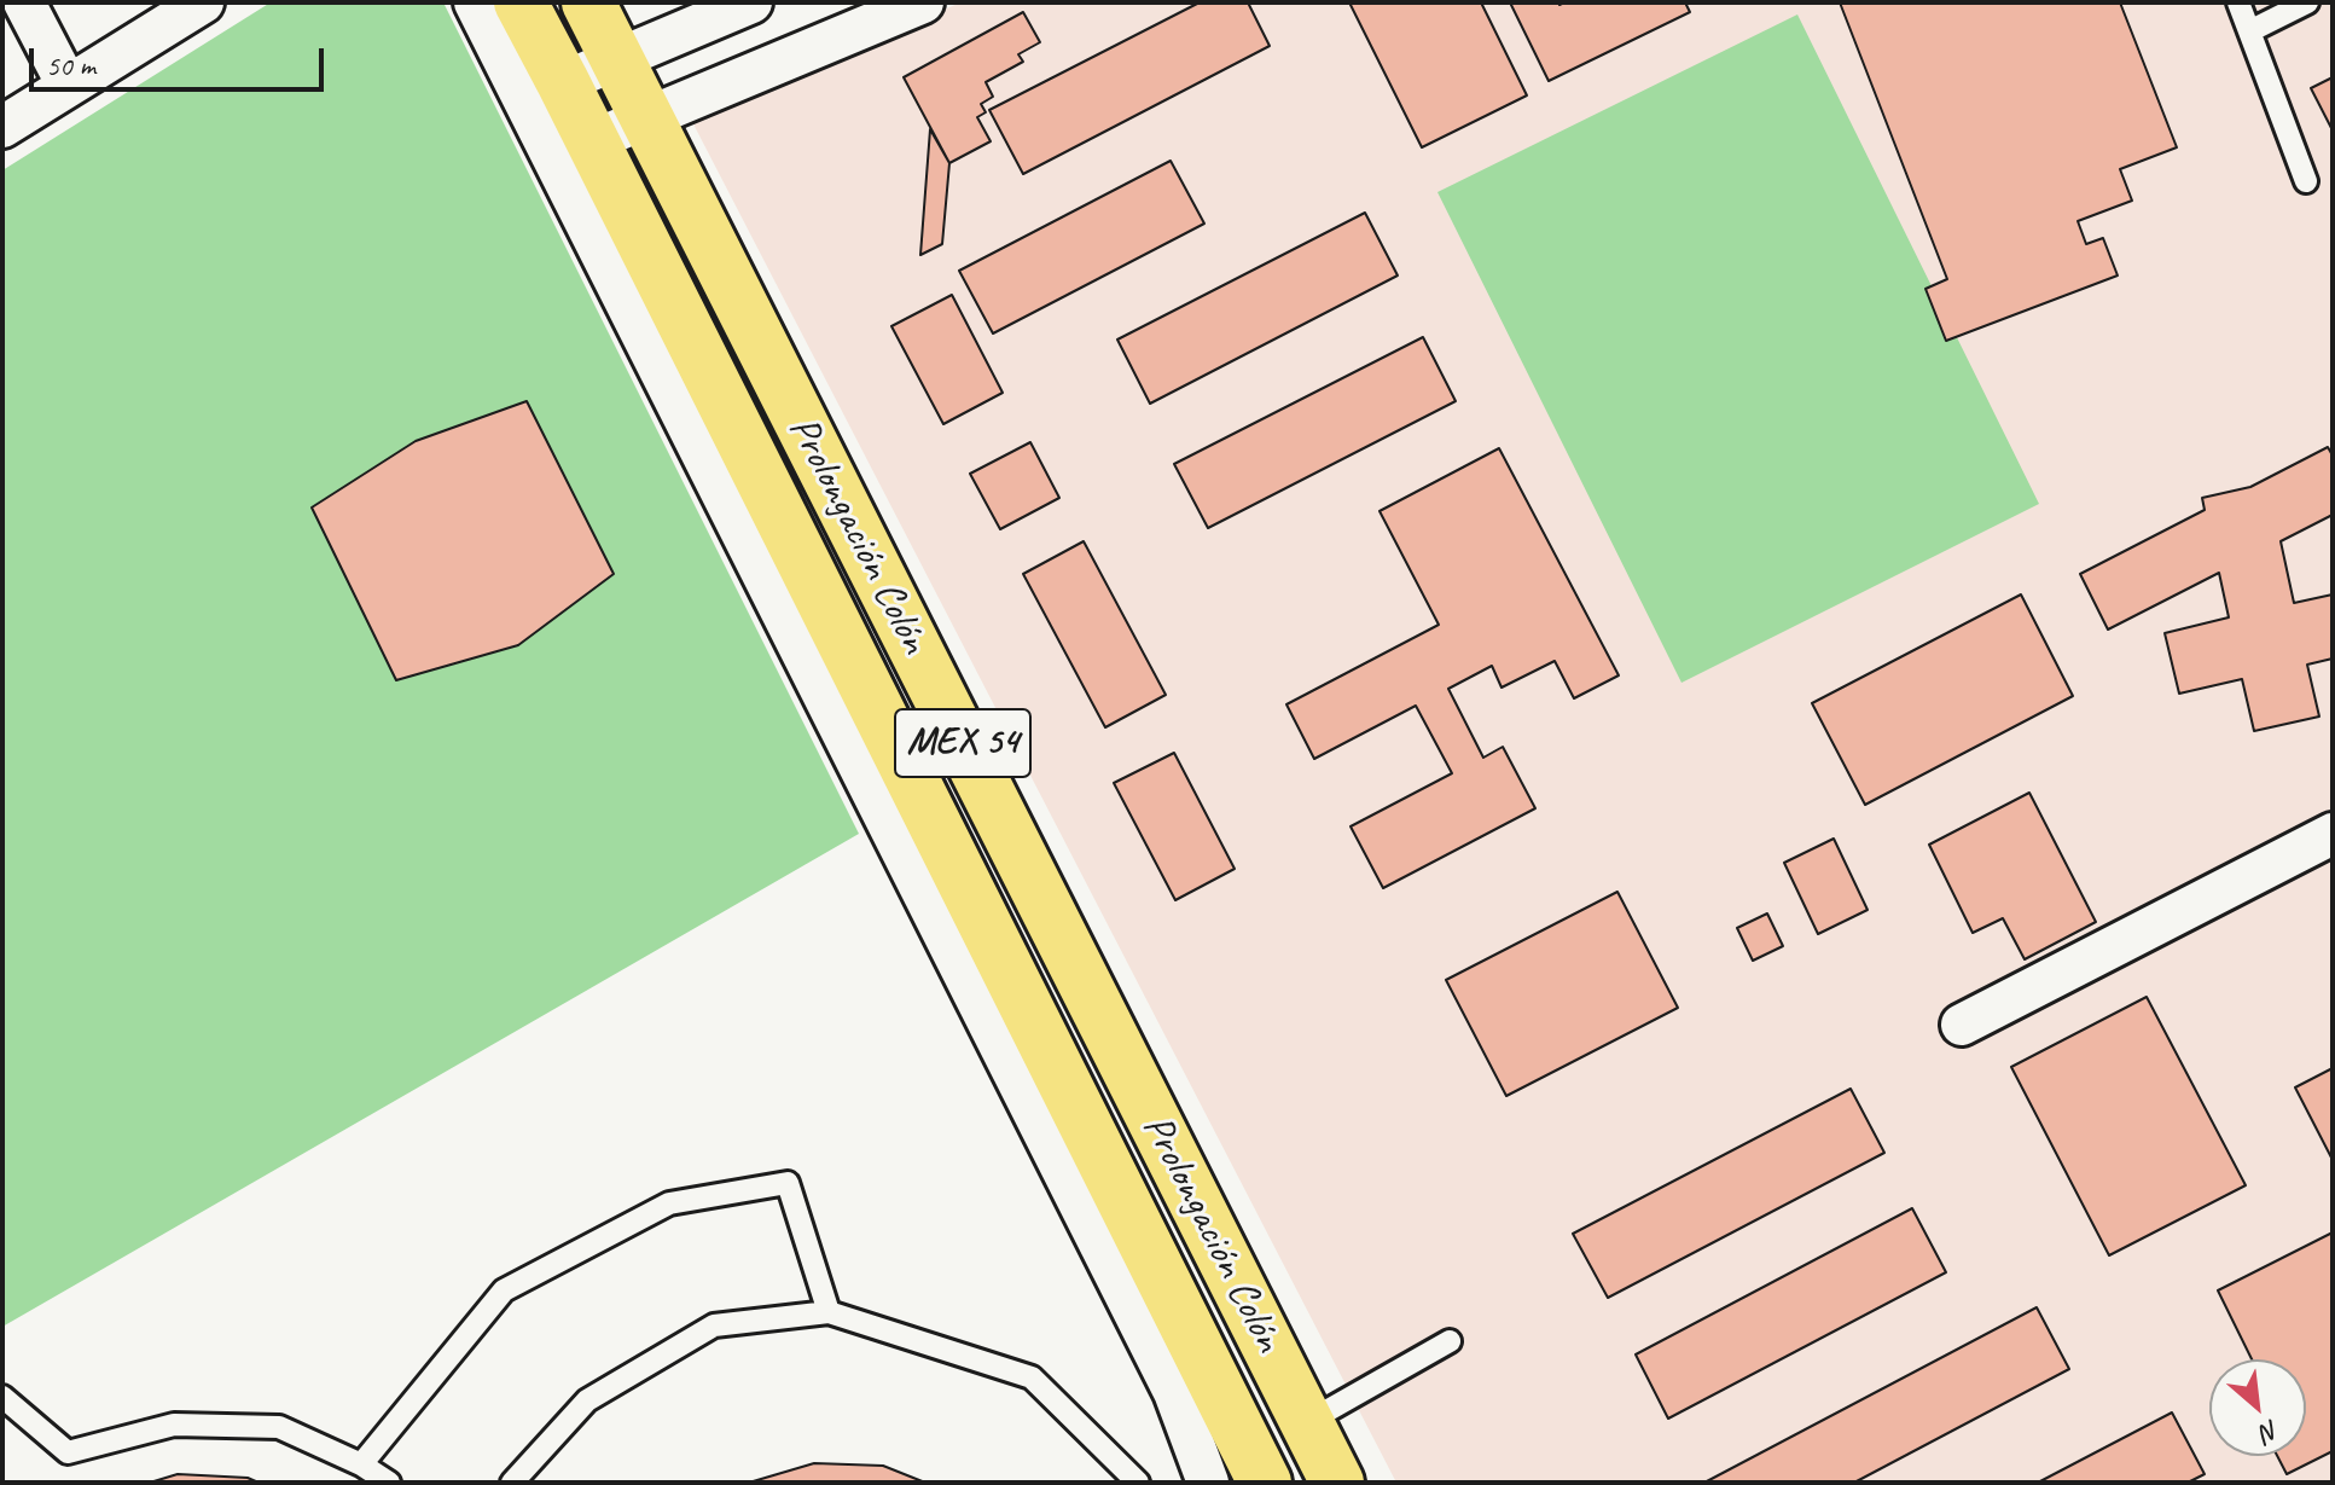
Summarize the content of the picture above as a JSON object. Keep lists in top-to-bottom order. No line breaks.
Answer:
{"streets":{"main road":["Prolongación Colón","MEX 54"]},"scale_bar":"50 m","north":"bottom right"}
